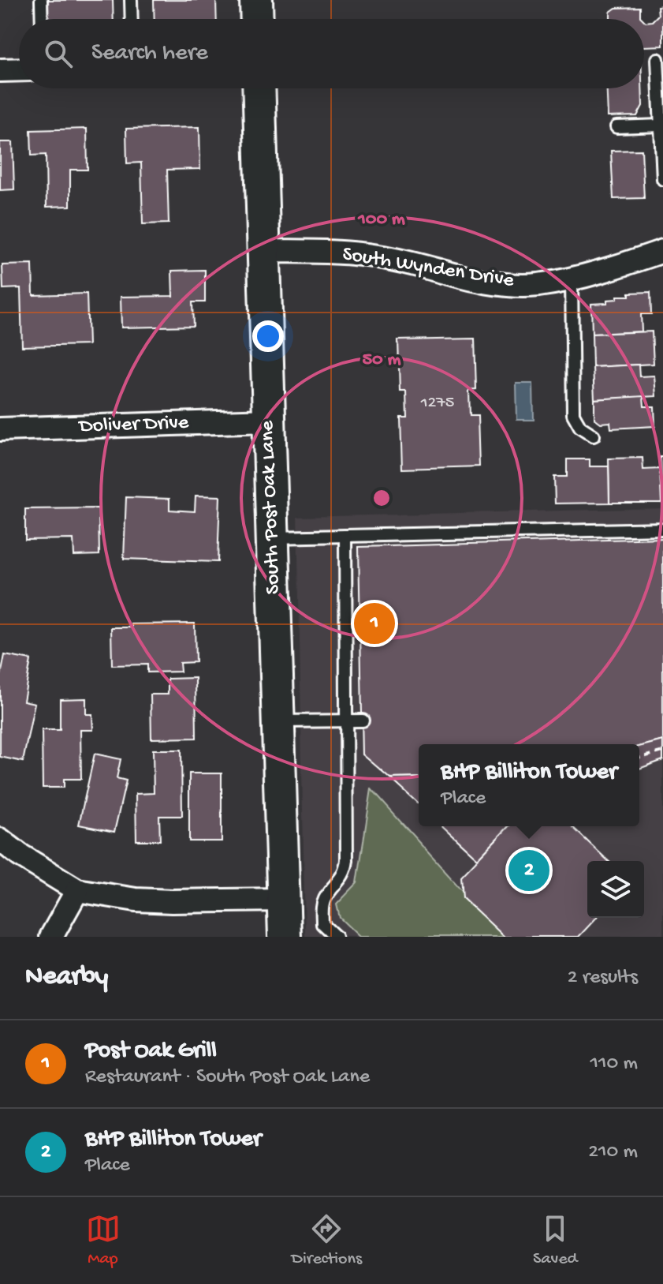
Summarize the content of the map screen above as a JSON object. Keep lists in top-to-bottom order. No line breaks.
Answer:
{"streets":{"main road":["South Post Oak Lane"],"street":["South Wynden Drive","Doliver Drive"]},"crossings":[["South Wynden Drive","South Post Oak Lane"],["Doliver Drive","South Post Oak Lane"]],"house_numbers":["1275"],"page":{"search":"Search here","pins":["1","2"],"popup":["BHP Billiton Tower","Place"],"heading":["Nearby","2 results"],"list":[{"mark":"1","name":"Post Oak Grill","note":"Restaurant · South Post Oak Lane","value":"110 m"},{"mark":"2","name":"BHP Billiton Tower","note":"Place","value":"210 m"}],"nav":["Map","Directions","Saved"]},"rings":["100 m","50 m"]}
